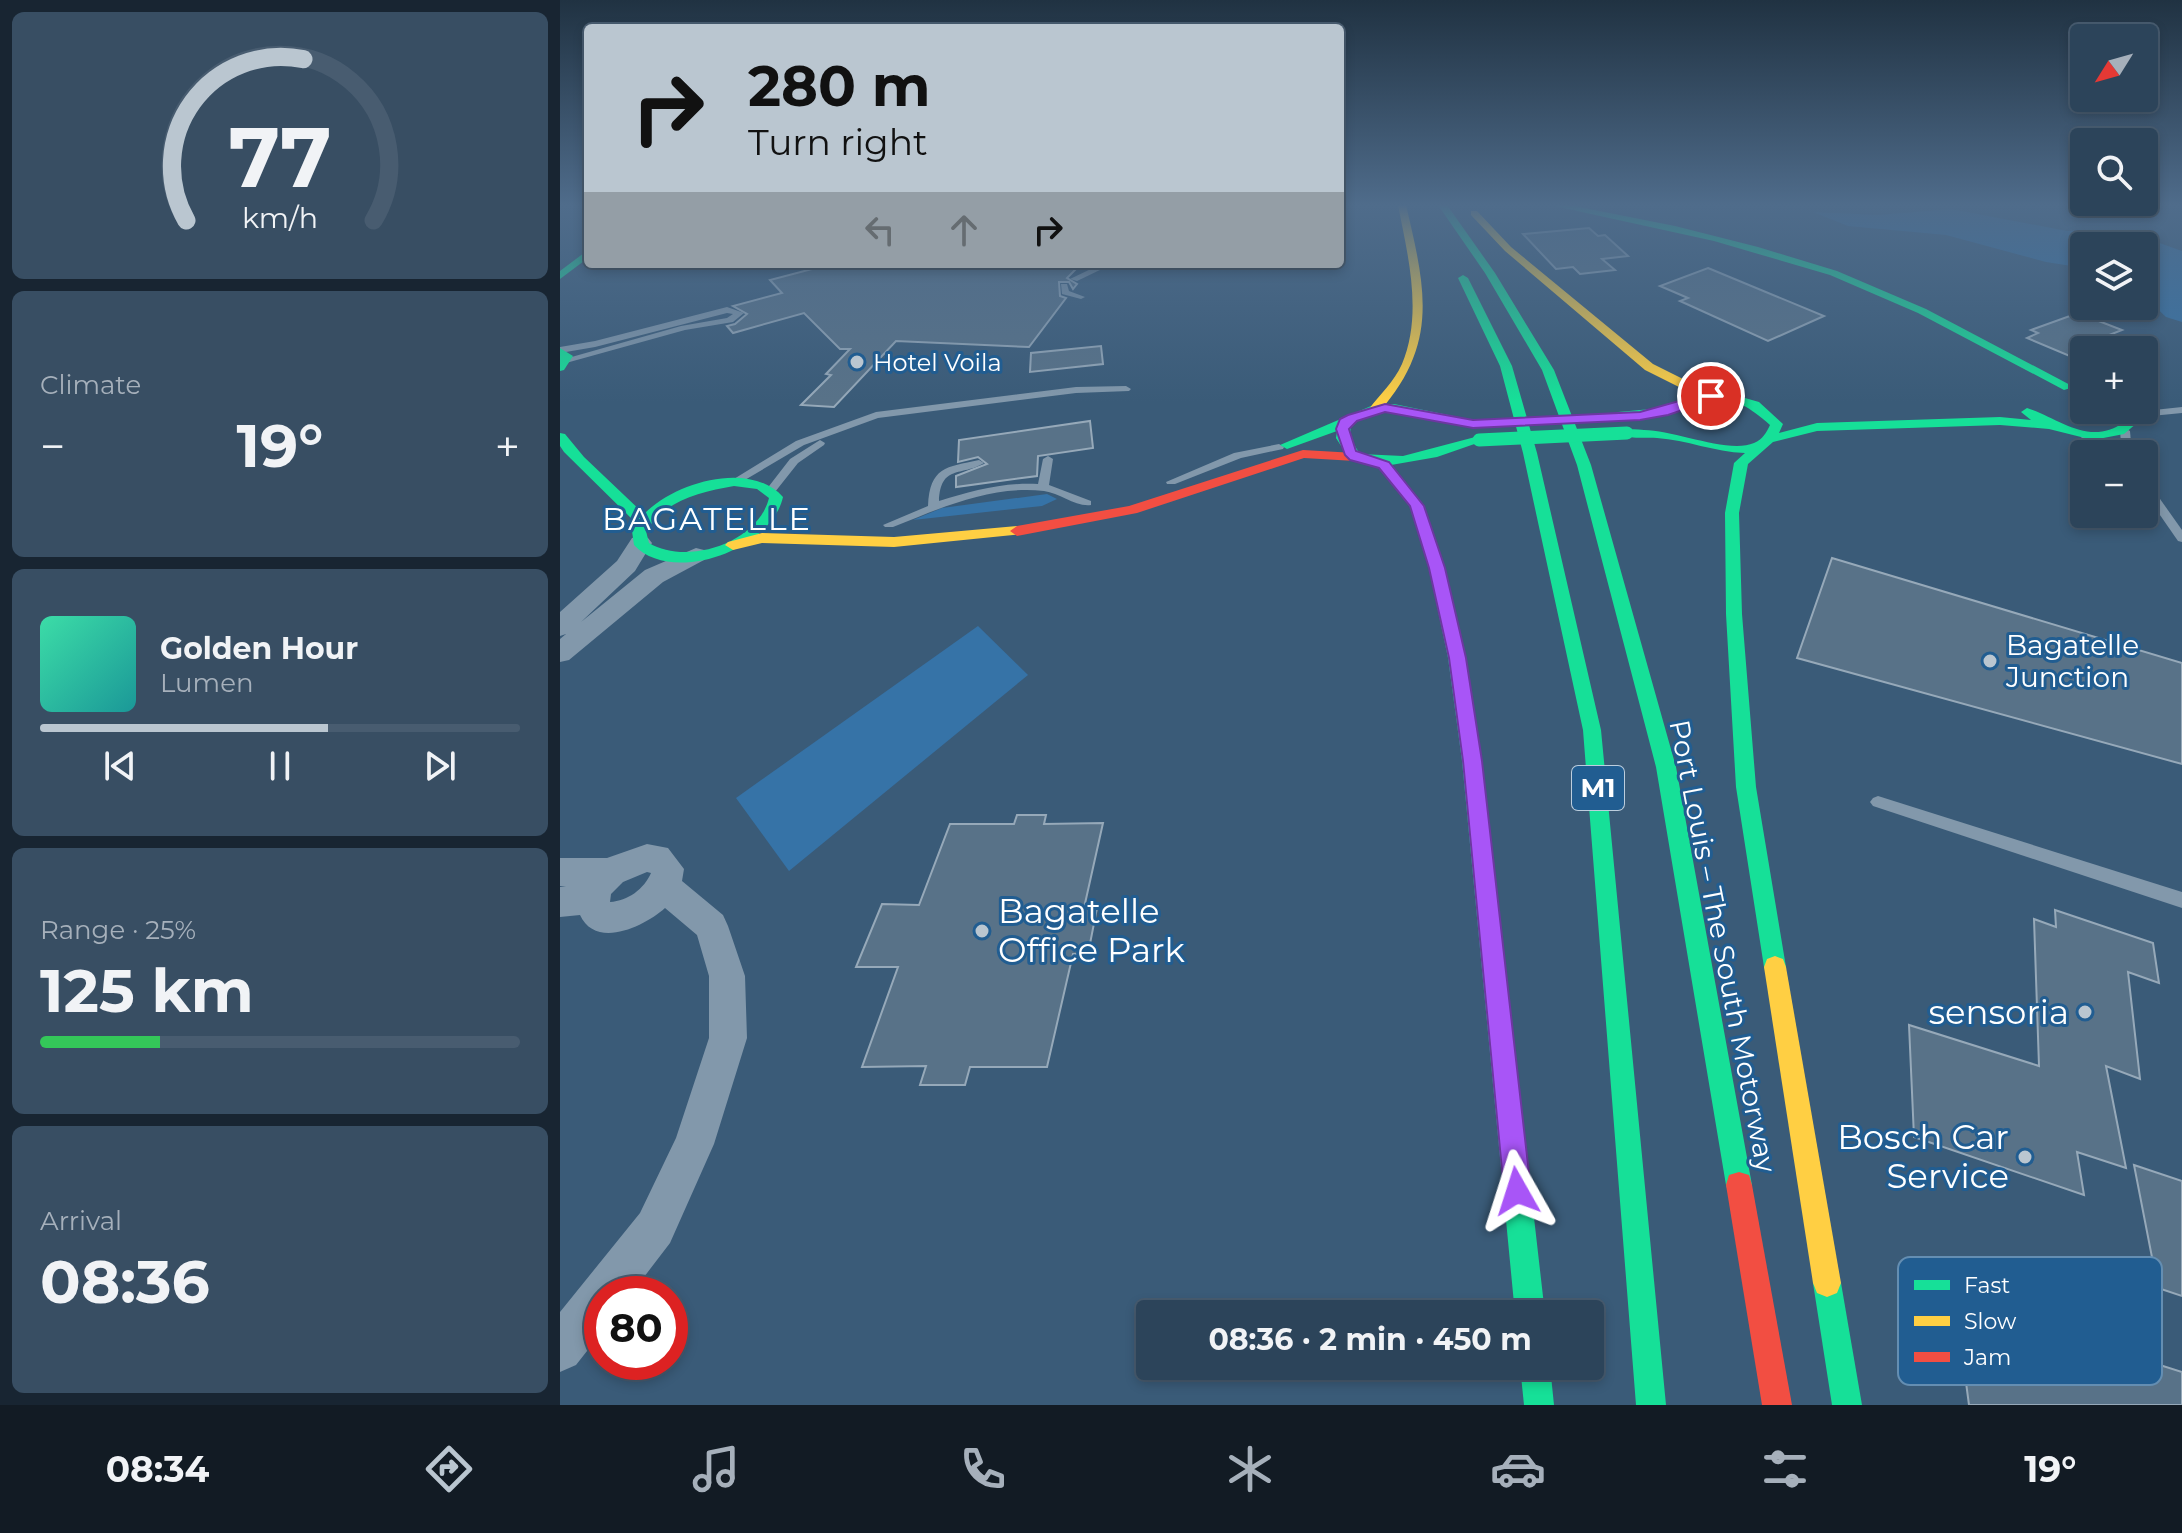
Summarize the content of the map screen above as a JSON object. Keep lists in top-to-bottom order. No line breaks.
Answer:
{"streets":{"main road":["M1","Port Louis – The South Motorway"]},"districts":["BAGATELLE"],"places":["Hotel Voila","Bagatelle Junction","Bagatelle Office Park","sensoria","Bosch Car Service"],"legend":["Fast","Slow","Jam"],"north":"bottom left","page":{"map_buttons":["+","−"],"turn":["280 m","Turn right"],"tile":["Climate",["Range · 25%","125 km"],["Arrival","08:36"]],"heat":["−","19°","+"],"song":["Golden Hour","Lumen"],"limit":"80","trip":"08:36 · 2 min · 450 m","tabs":["08:34","19°"],"gauge":["77","km/h"]}}
